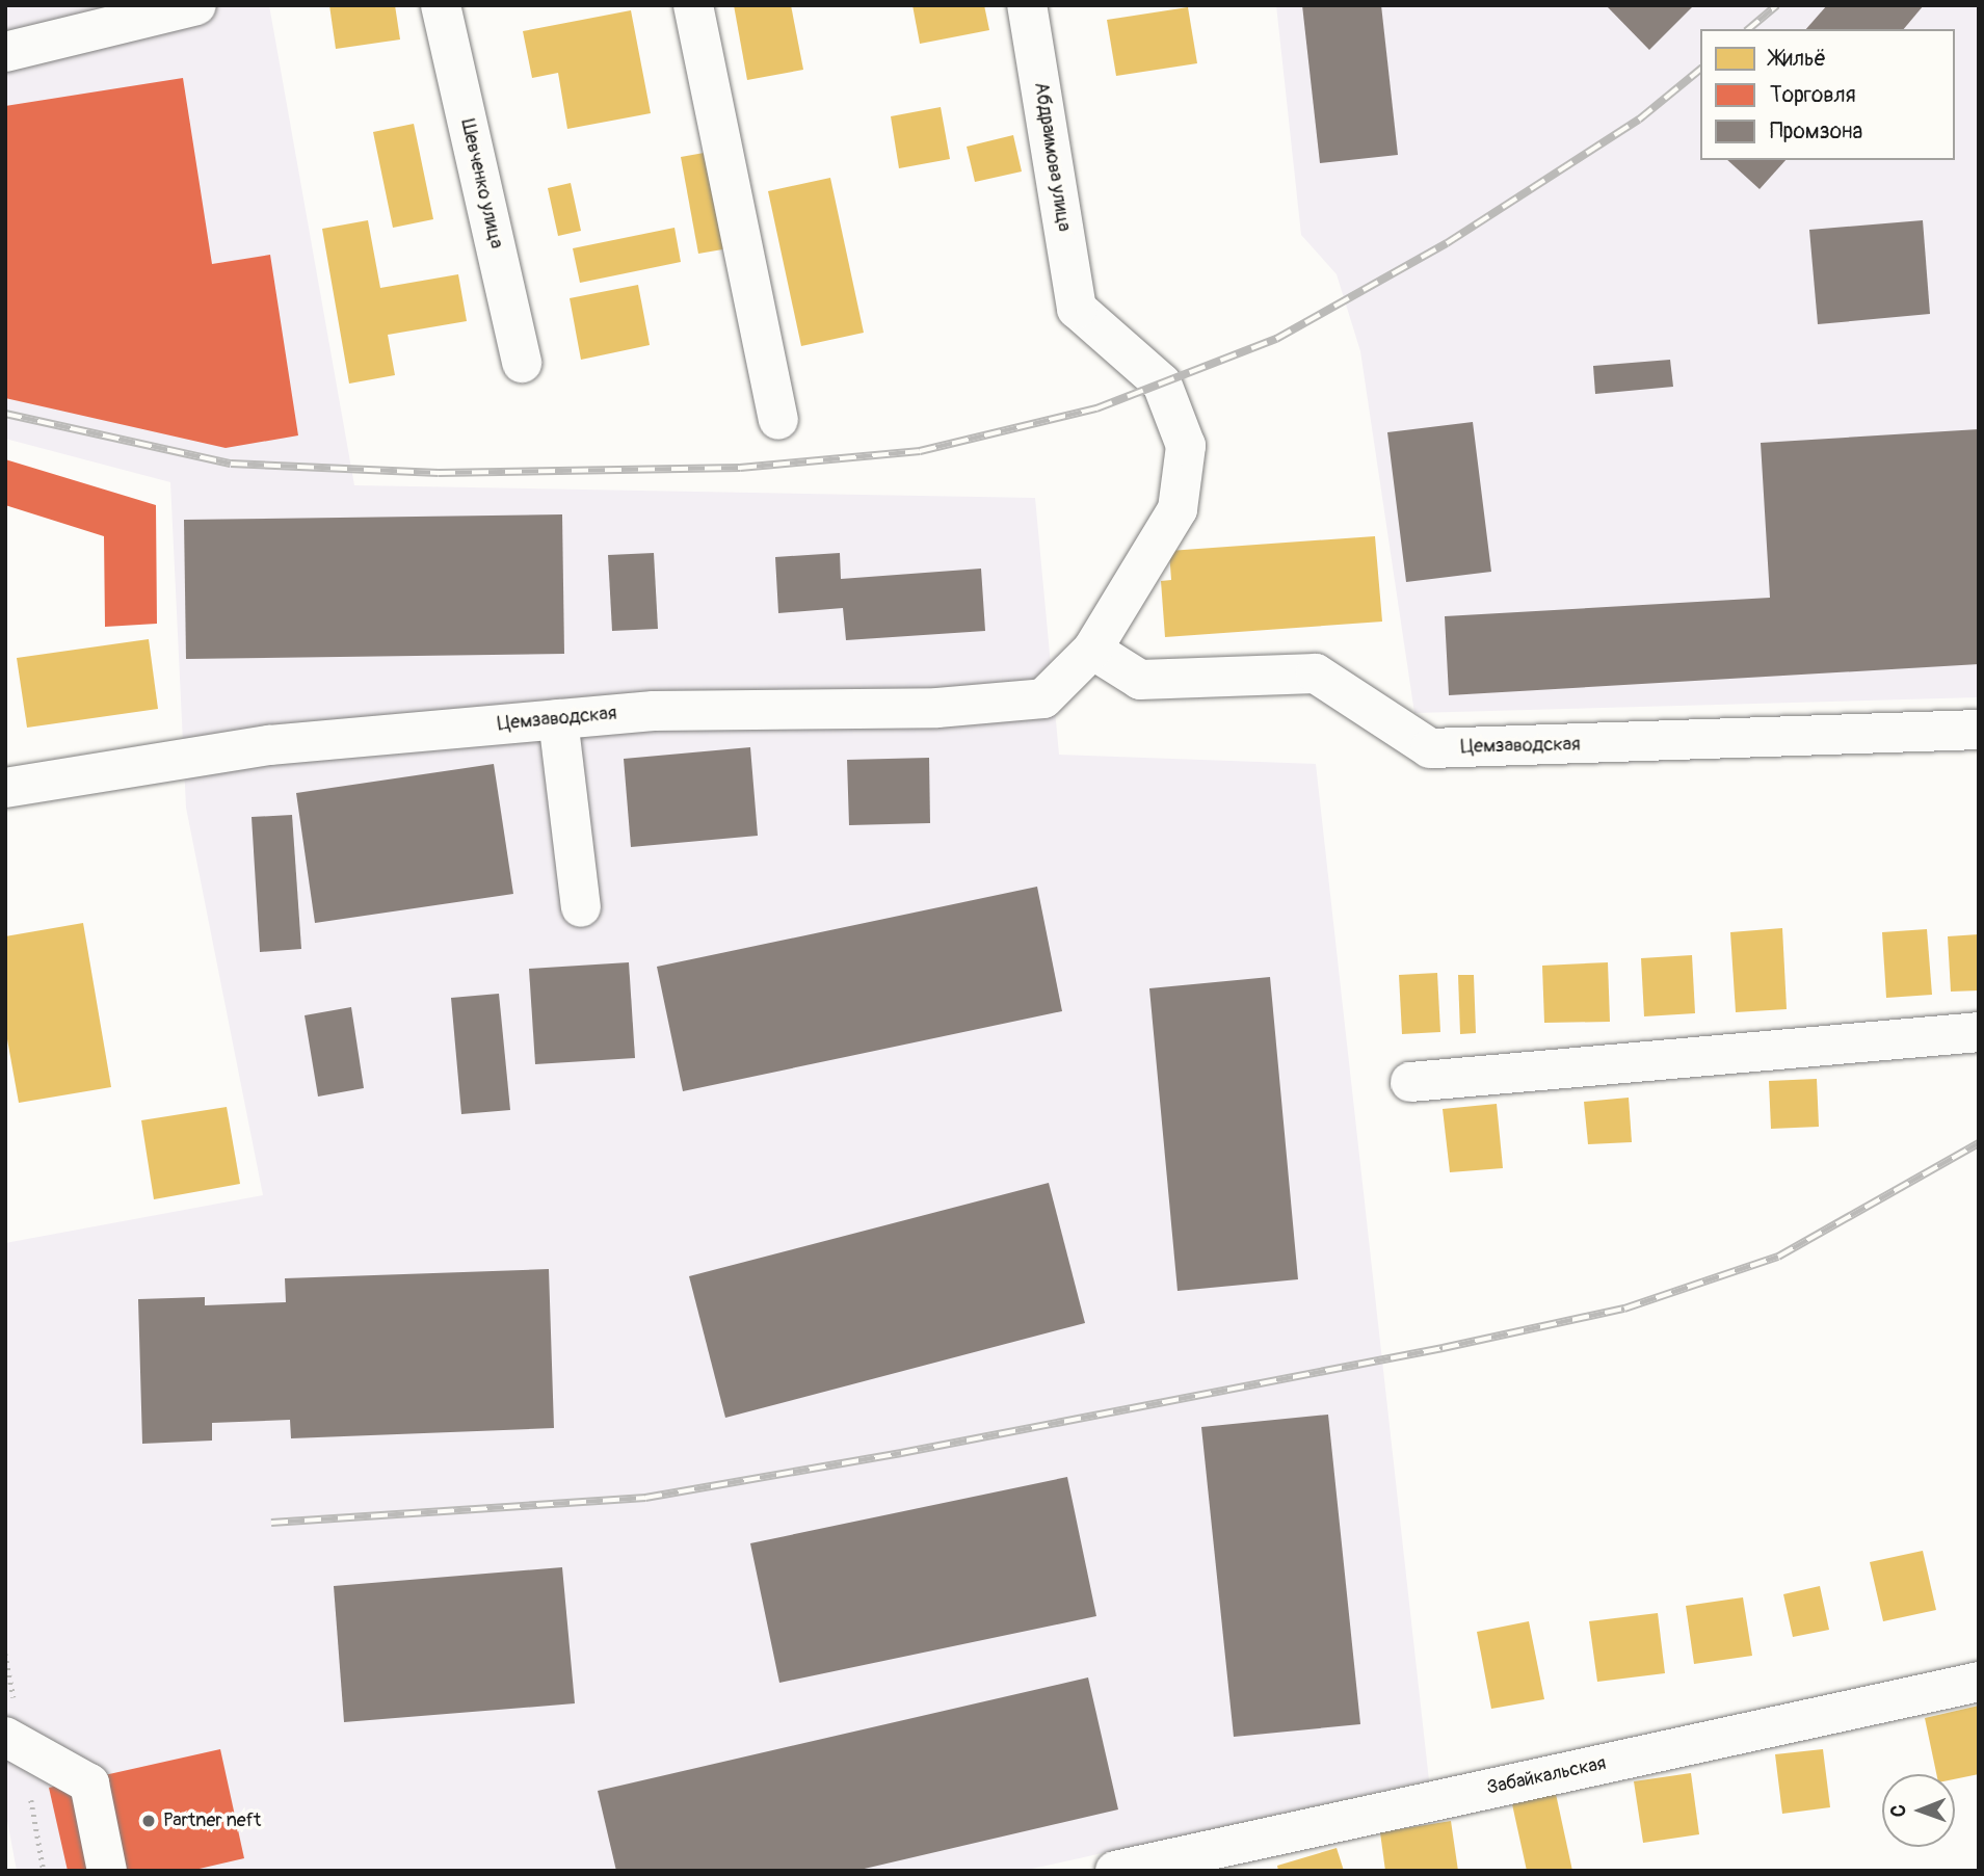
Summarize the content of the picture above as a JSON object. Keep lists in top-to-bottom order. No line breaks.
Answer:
{"streets":{"street":["Абдраимова улица","Шевченко улица","Цемзаводская","Забайкальская"]},"crossings":[["Абдраимова улица","Цемзаводская"]],"places":["Partner neft"],"legend":["Жильё","Торговля","Промзона"],"north":"left"}
